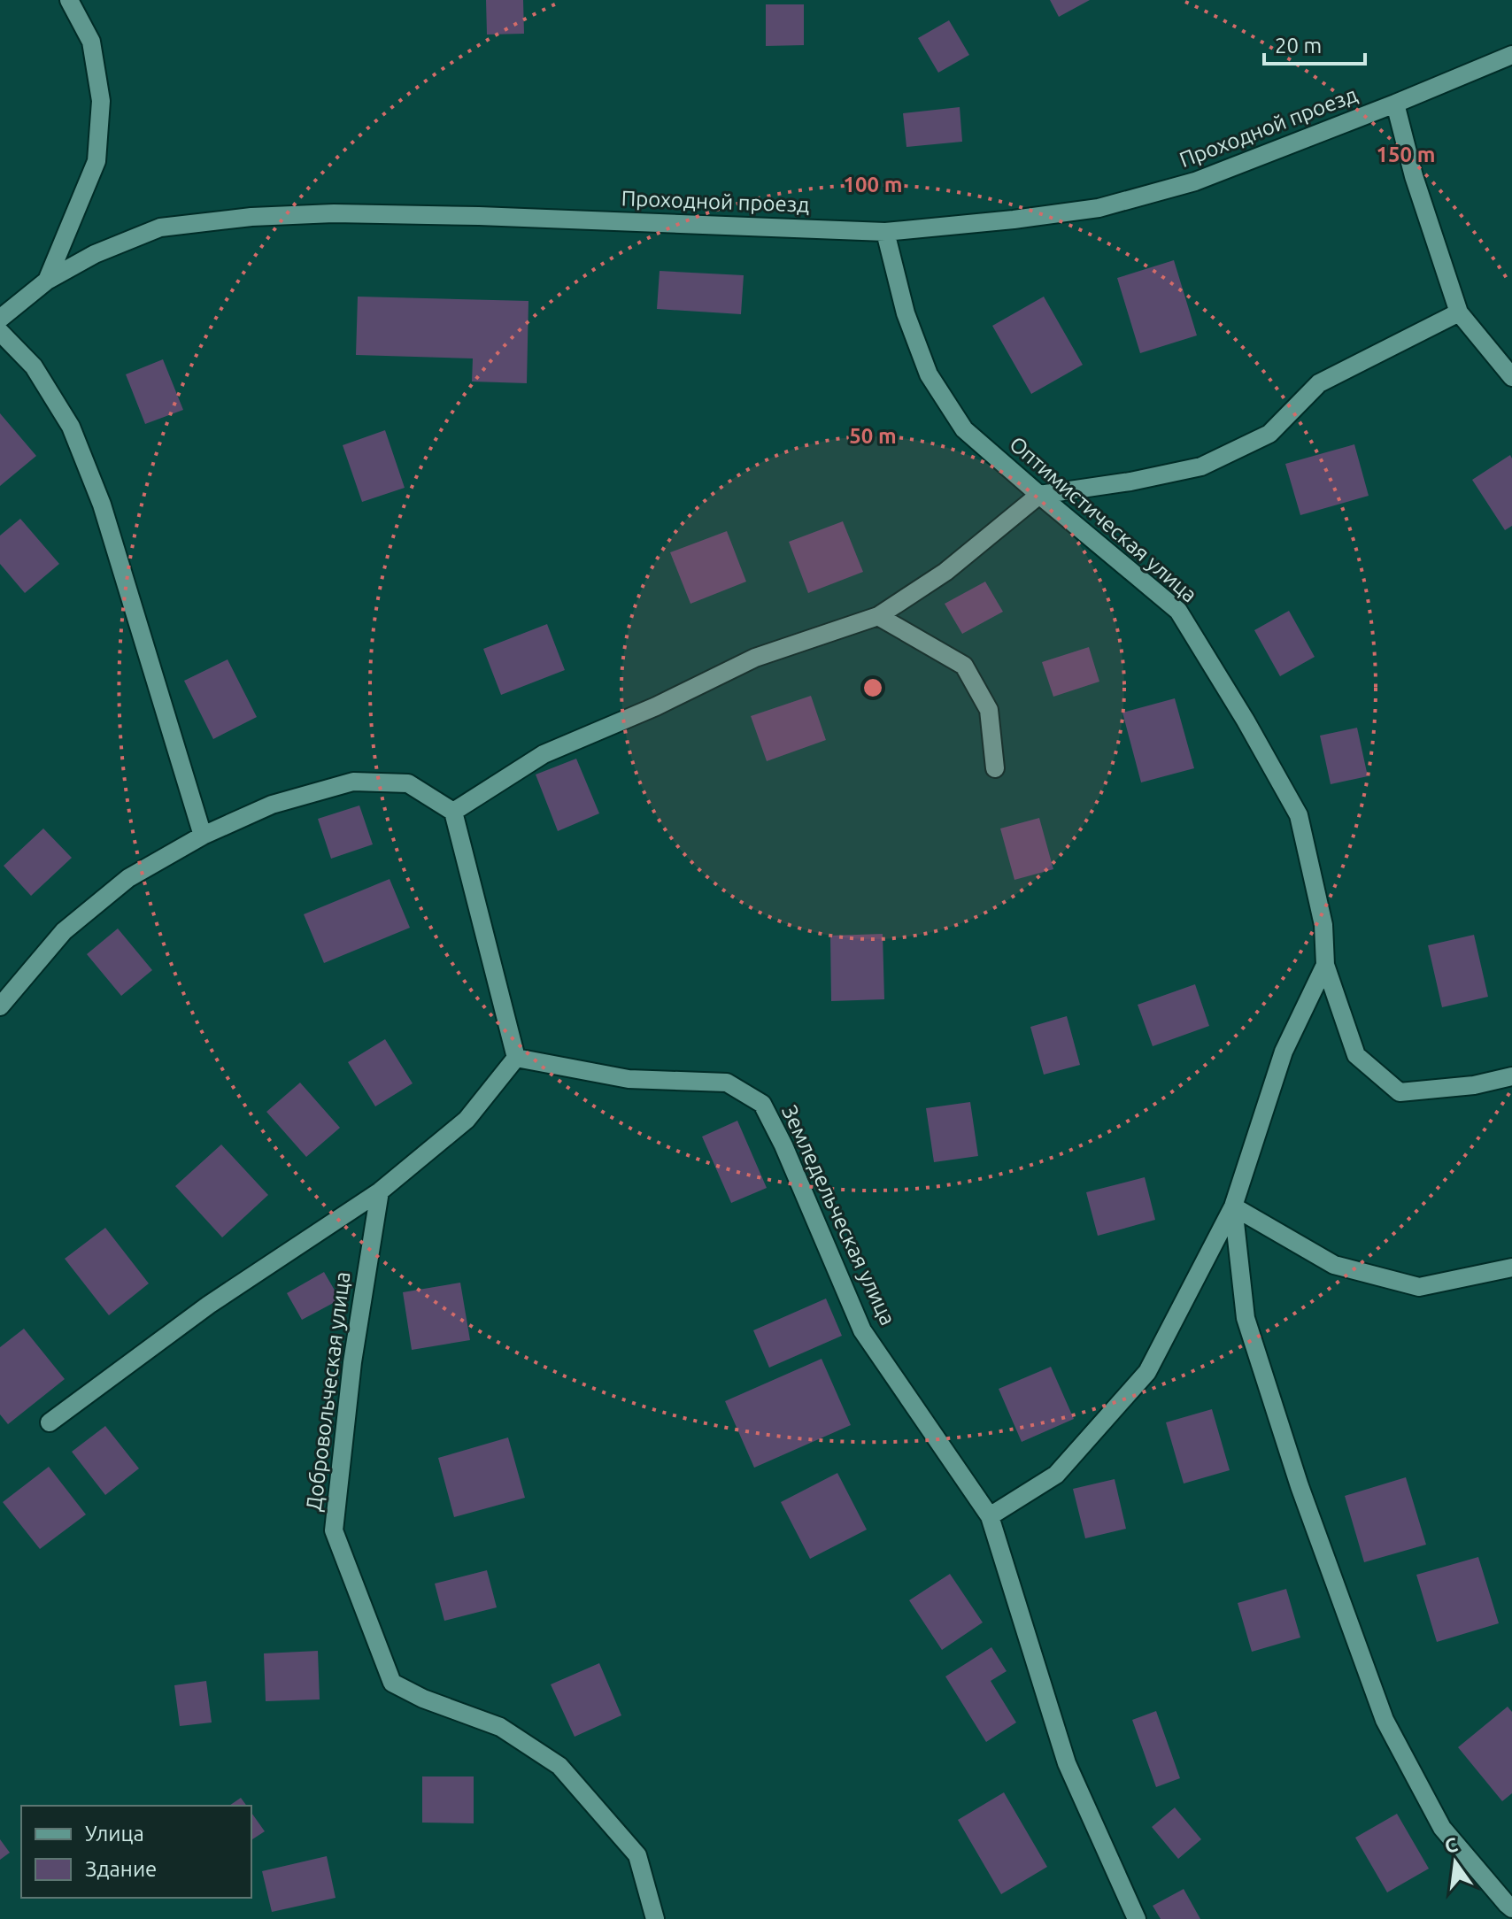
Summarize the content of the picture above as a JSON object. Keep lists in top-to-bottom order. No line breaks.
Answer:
{"streets":{"street":["Проходной проезд","Оптимистическая улица","Земледельческая улица","Добровольческая улица"]},"crossings":[["Проходной проезд","Оптимистическая улица"]],"legend":["Улица","Здание"],"scale_bar":"20 m","north":"top","rings":["150 m","100 m","50 m"]}
